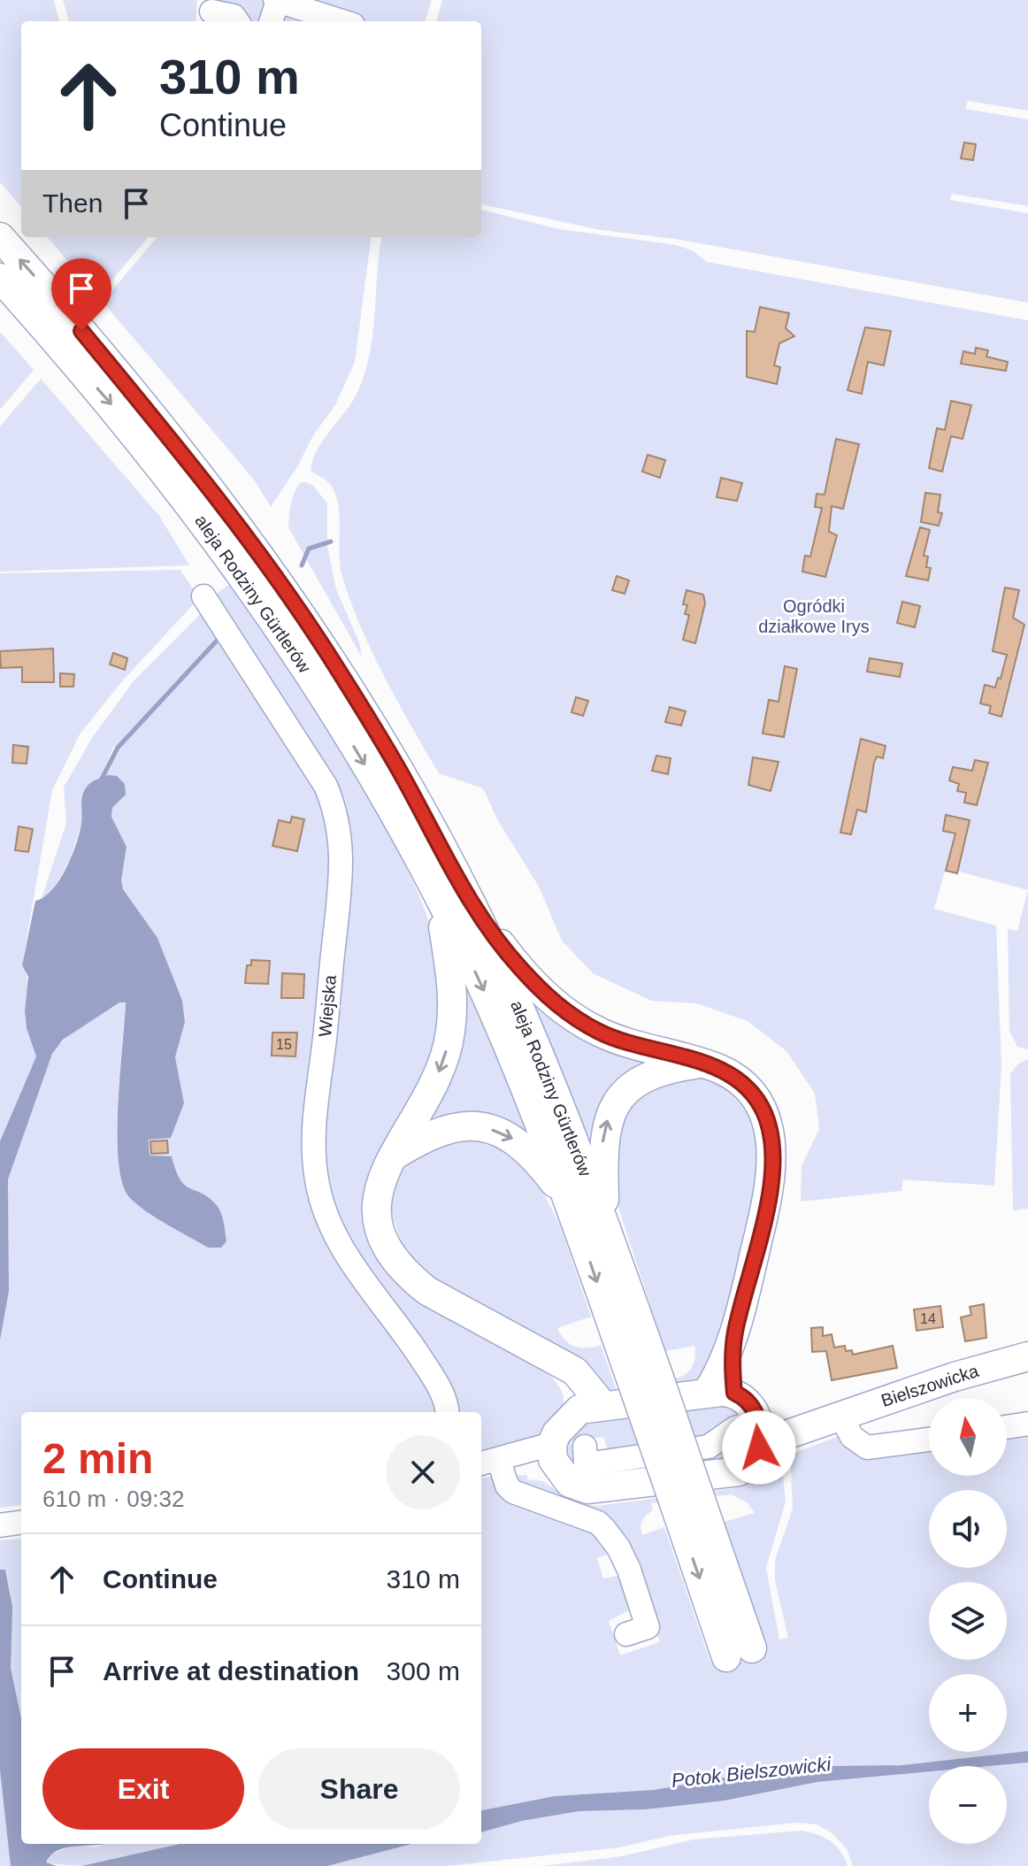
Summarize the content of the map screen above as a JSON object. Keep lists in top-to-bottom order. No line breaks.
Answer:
{"streets":{"main road":["aleja Rodziny Gürtlerów","Bielszowicka"],"street":["Wiejska"]},"water":["Potok Bielszowicki"],"parks":["Ogródki działkowe Irys"],"house_numbers":["15","14"],"north":"top","page":{"turn":["310 m","Continue"],"then":"Then","map_buttons":["+","−"],"heading":["2 min","610 m · 09:32"],"list":[{"name":"Continue","value":"310 m"},{"name":"Arrive at destination","value":"300 m"}],"buttons":["Exit","Share"]}}
